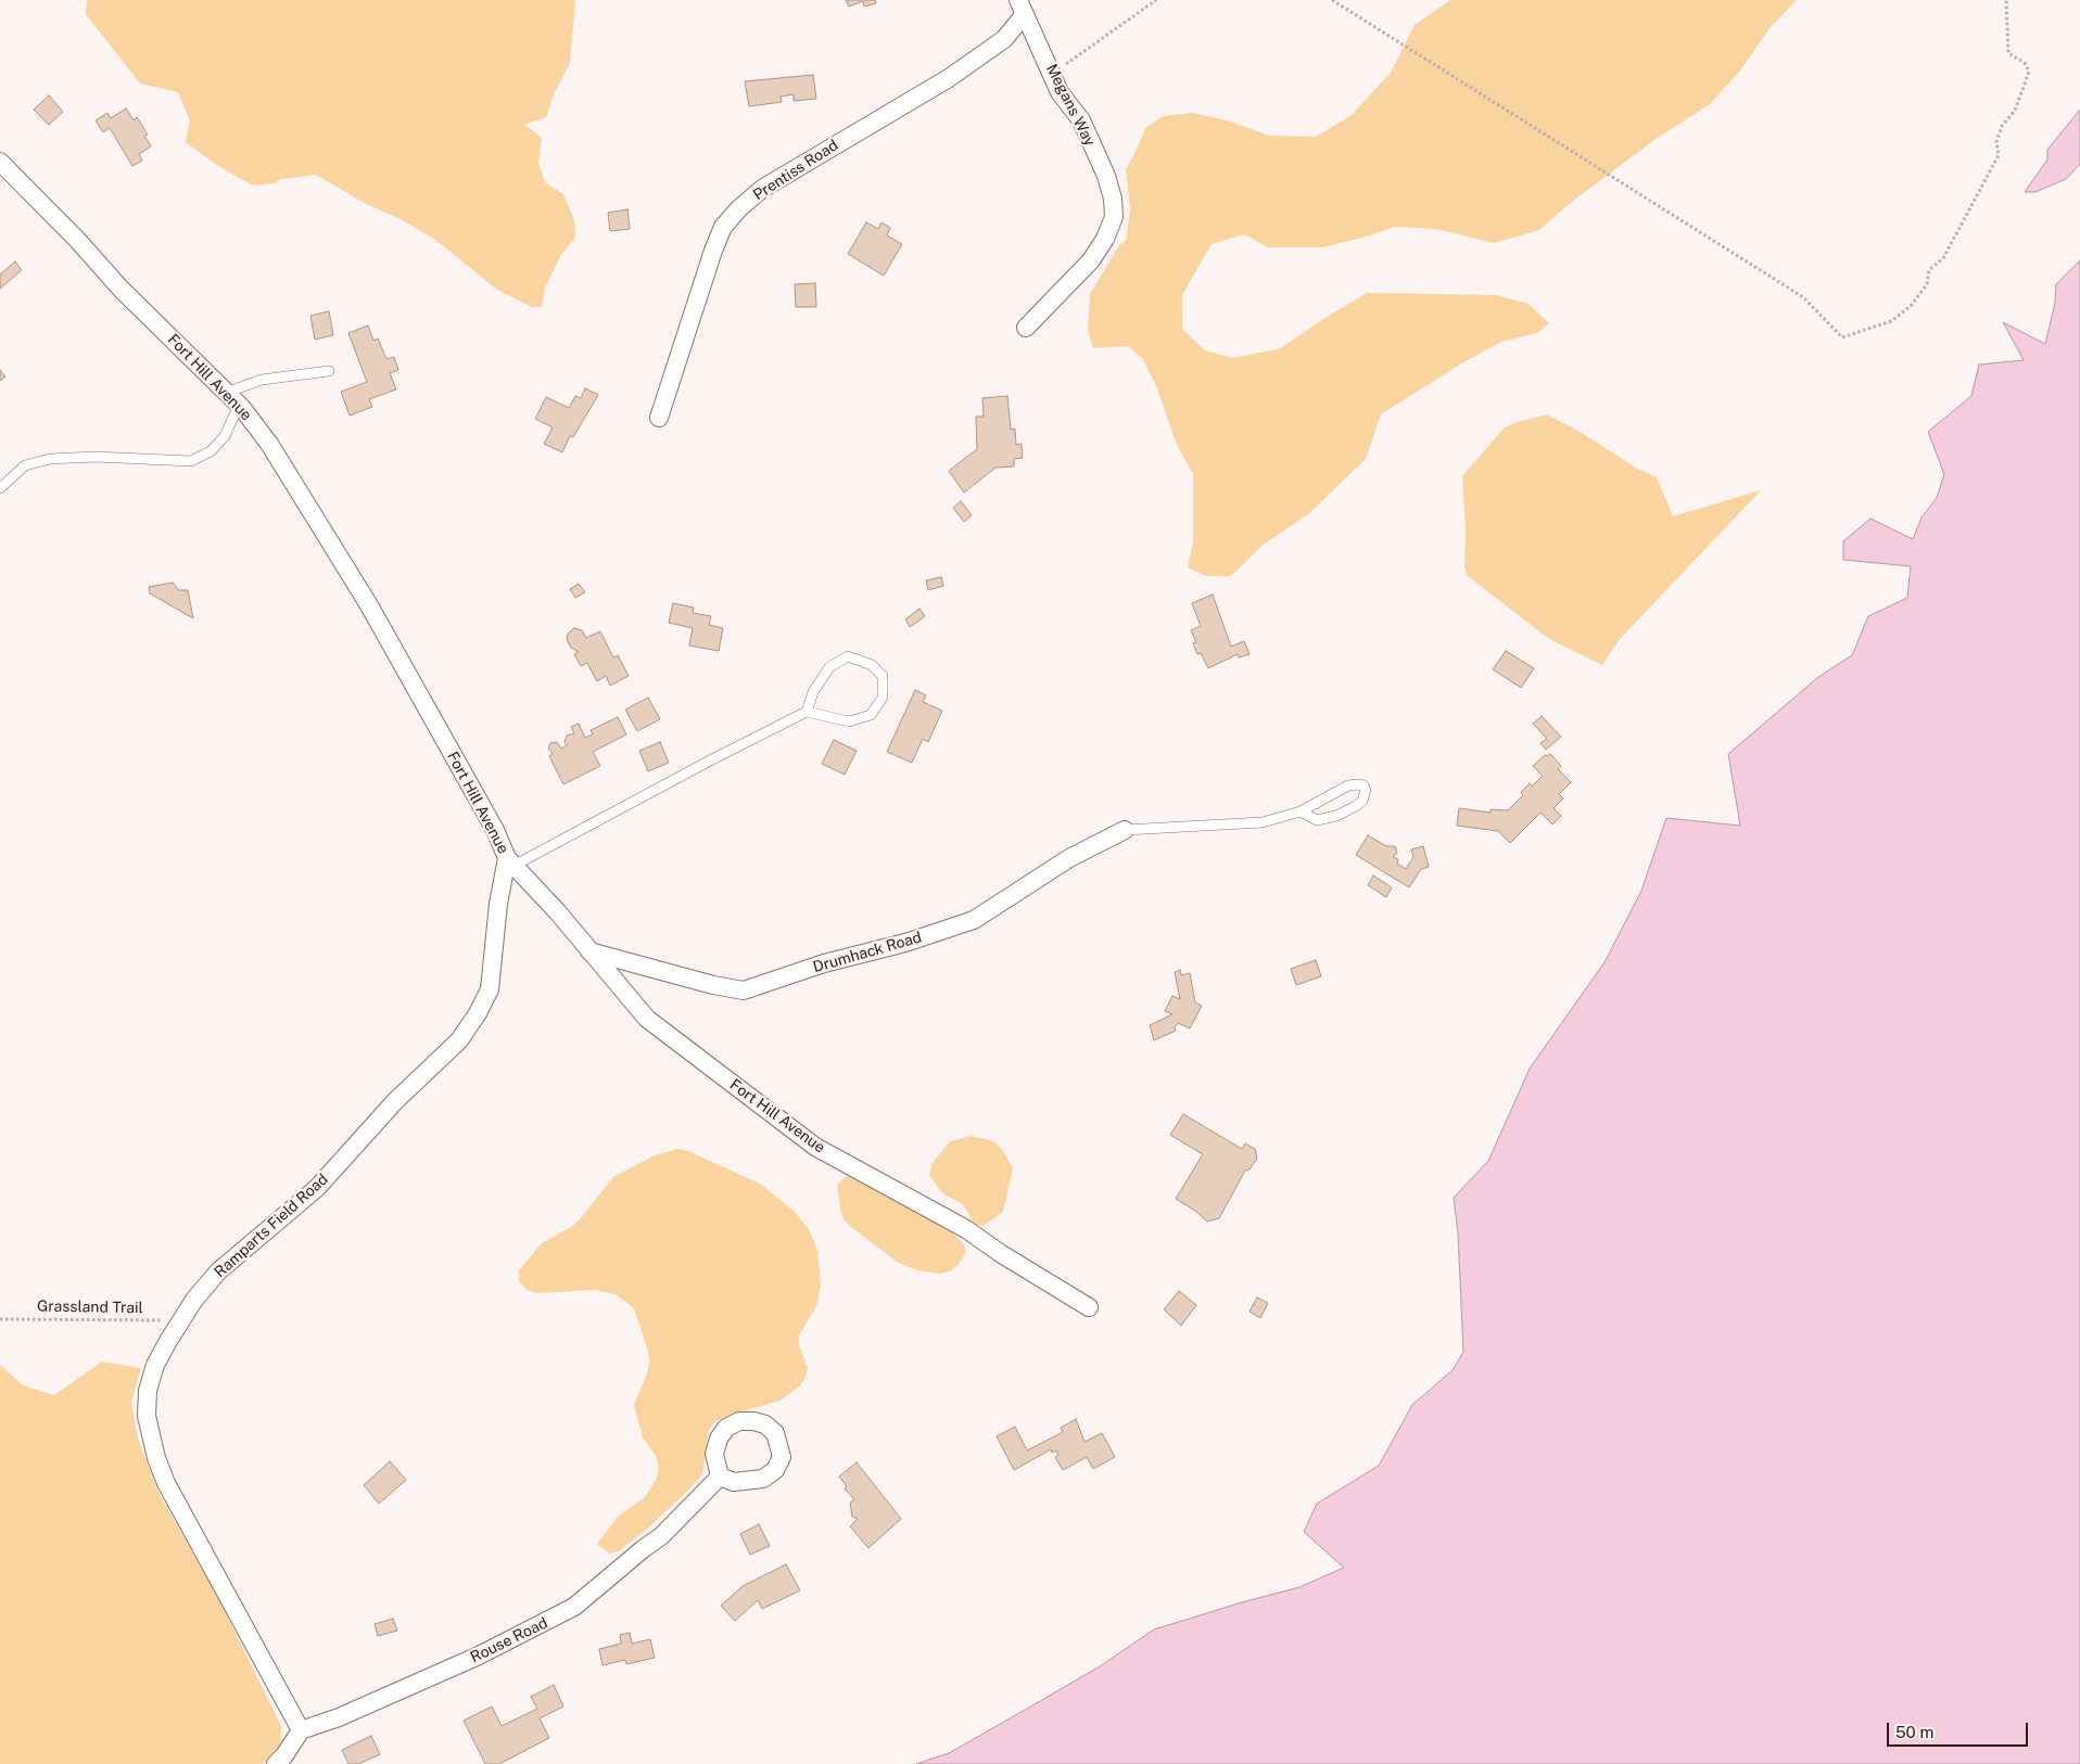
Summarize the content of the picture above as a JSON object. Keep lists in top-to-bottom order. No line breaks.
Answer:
{"streets":{"street":["Megans Way","Prentiss Road","Fort Hill Avenue","Drumhack Road","Ramparts Field Road","Rouse Road"],"path":["Grassland Trail"]},"crossings":[["Megans Way","Prentiss Road"],["Fort Hill Avenue","Drumhack Road"],["Fort Hill Avenue","Ramparts Field Road"],["Ramparts Field Road","Grassland Trail"],["Ramparts Field Road","Rouse Road"]],"scale_bar":"50 m"}
